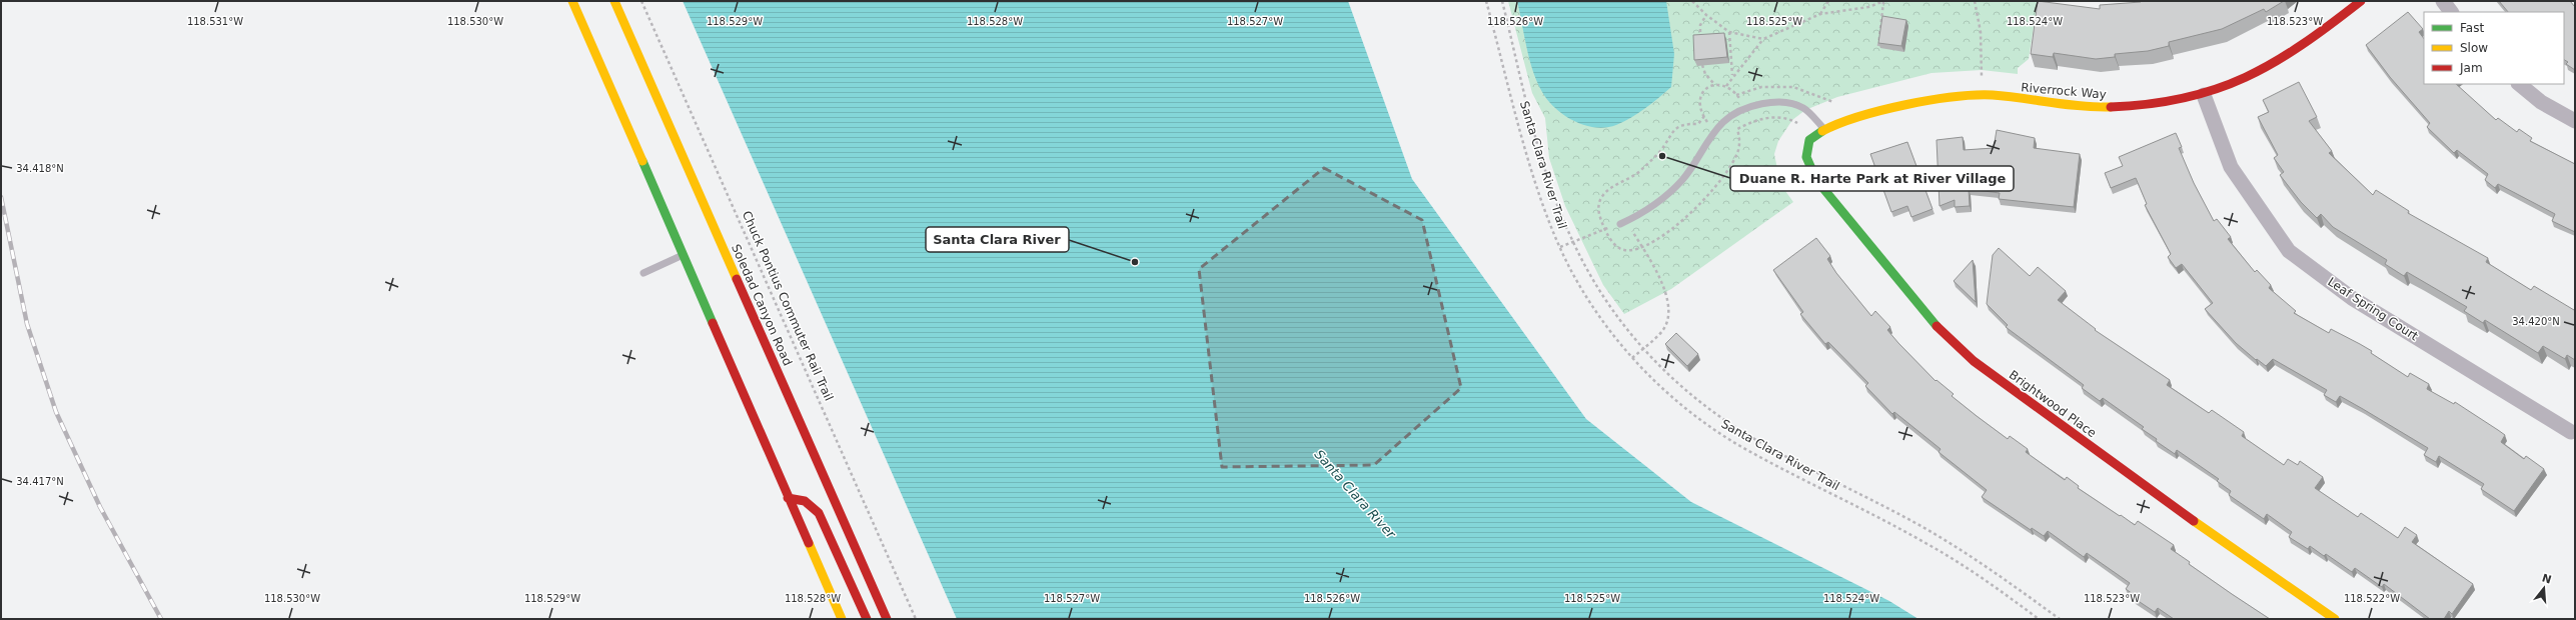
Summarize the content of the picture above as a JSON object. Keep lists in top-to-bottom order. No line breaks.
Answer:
{"streets":{"main road":["Riverrock Way","Soledad Canyon Road","Brightwood Place"],"street":["Leaf Spring Court"],"path":["Santa Clara River Trail","Chuck Pontius Commuter Rail Trail"]},"crossings":[["Riverrock Way","Leaf Spring Court"],["Riverrock Way","Brightwood Place"]],"water":["Santa Clara River"],"places":["Duane R. Harte Park at River Village","Santa Clara River"],"legend":["Fast","Slow","Jam"],"north":"top","coordinates":["118.531°W","118.530°W","118.529°W","118.528°W","118.527°W","118.526°W","118.525°W","118.524°W","118.523°W","34.418°N","34.420°N","34.417°N","118.522°W"]}
